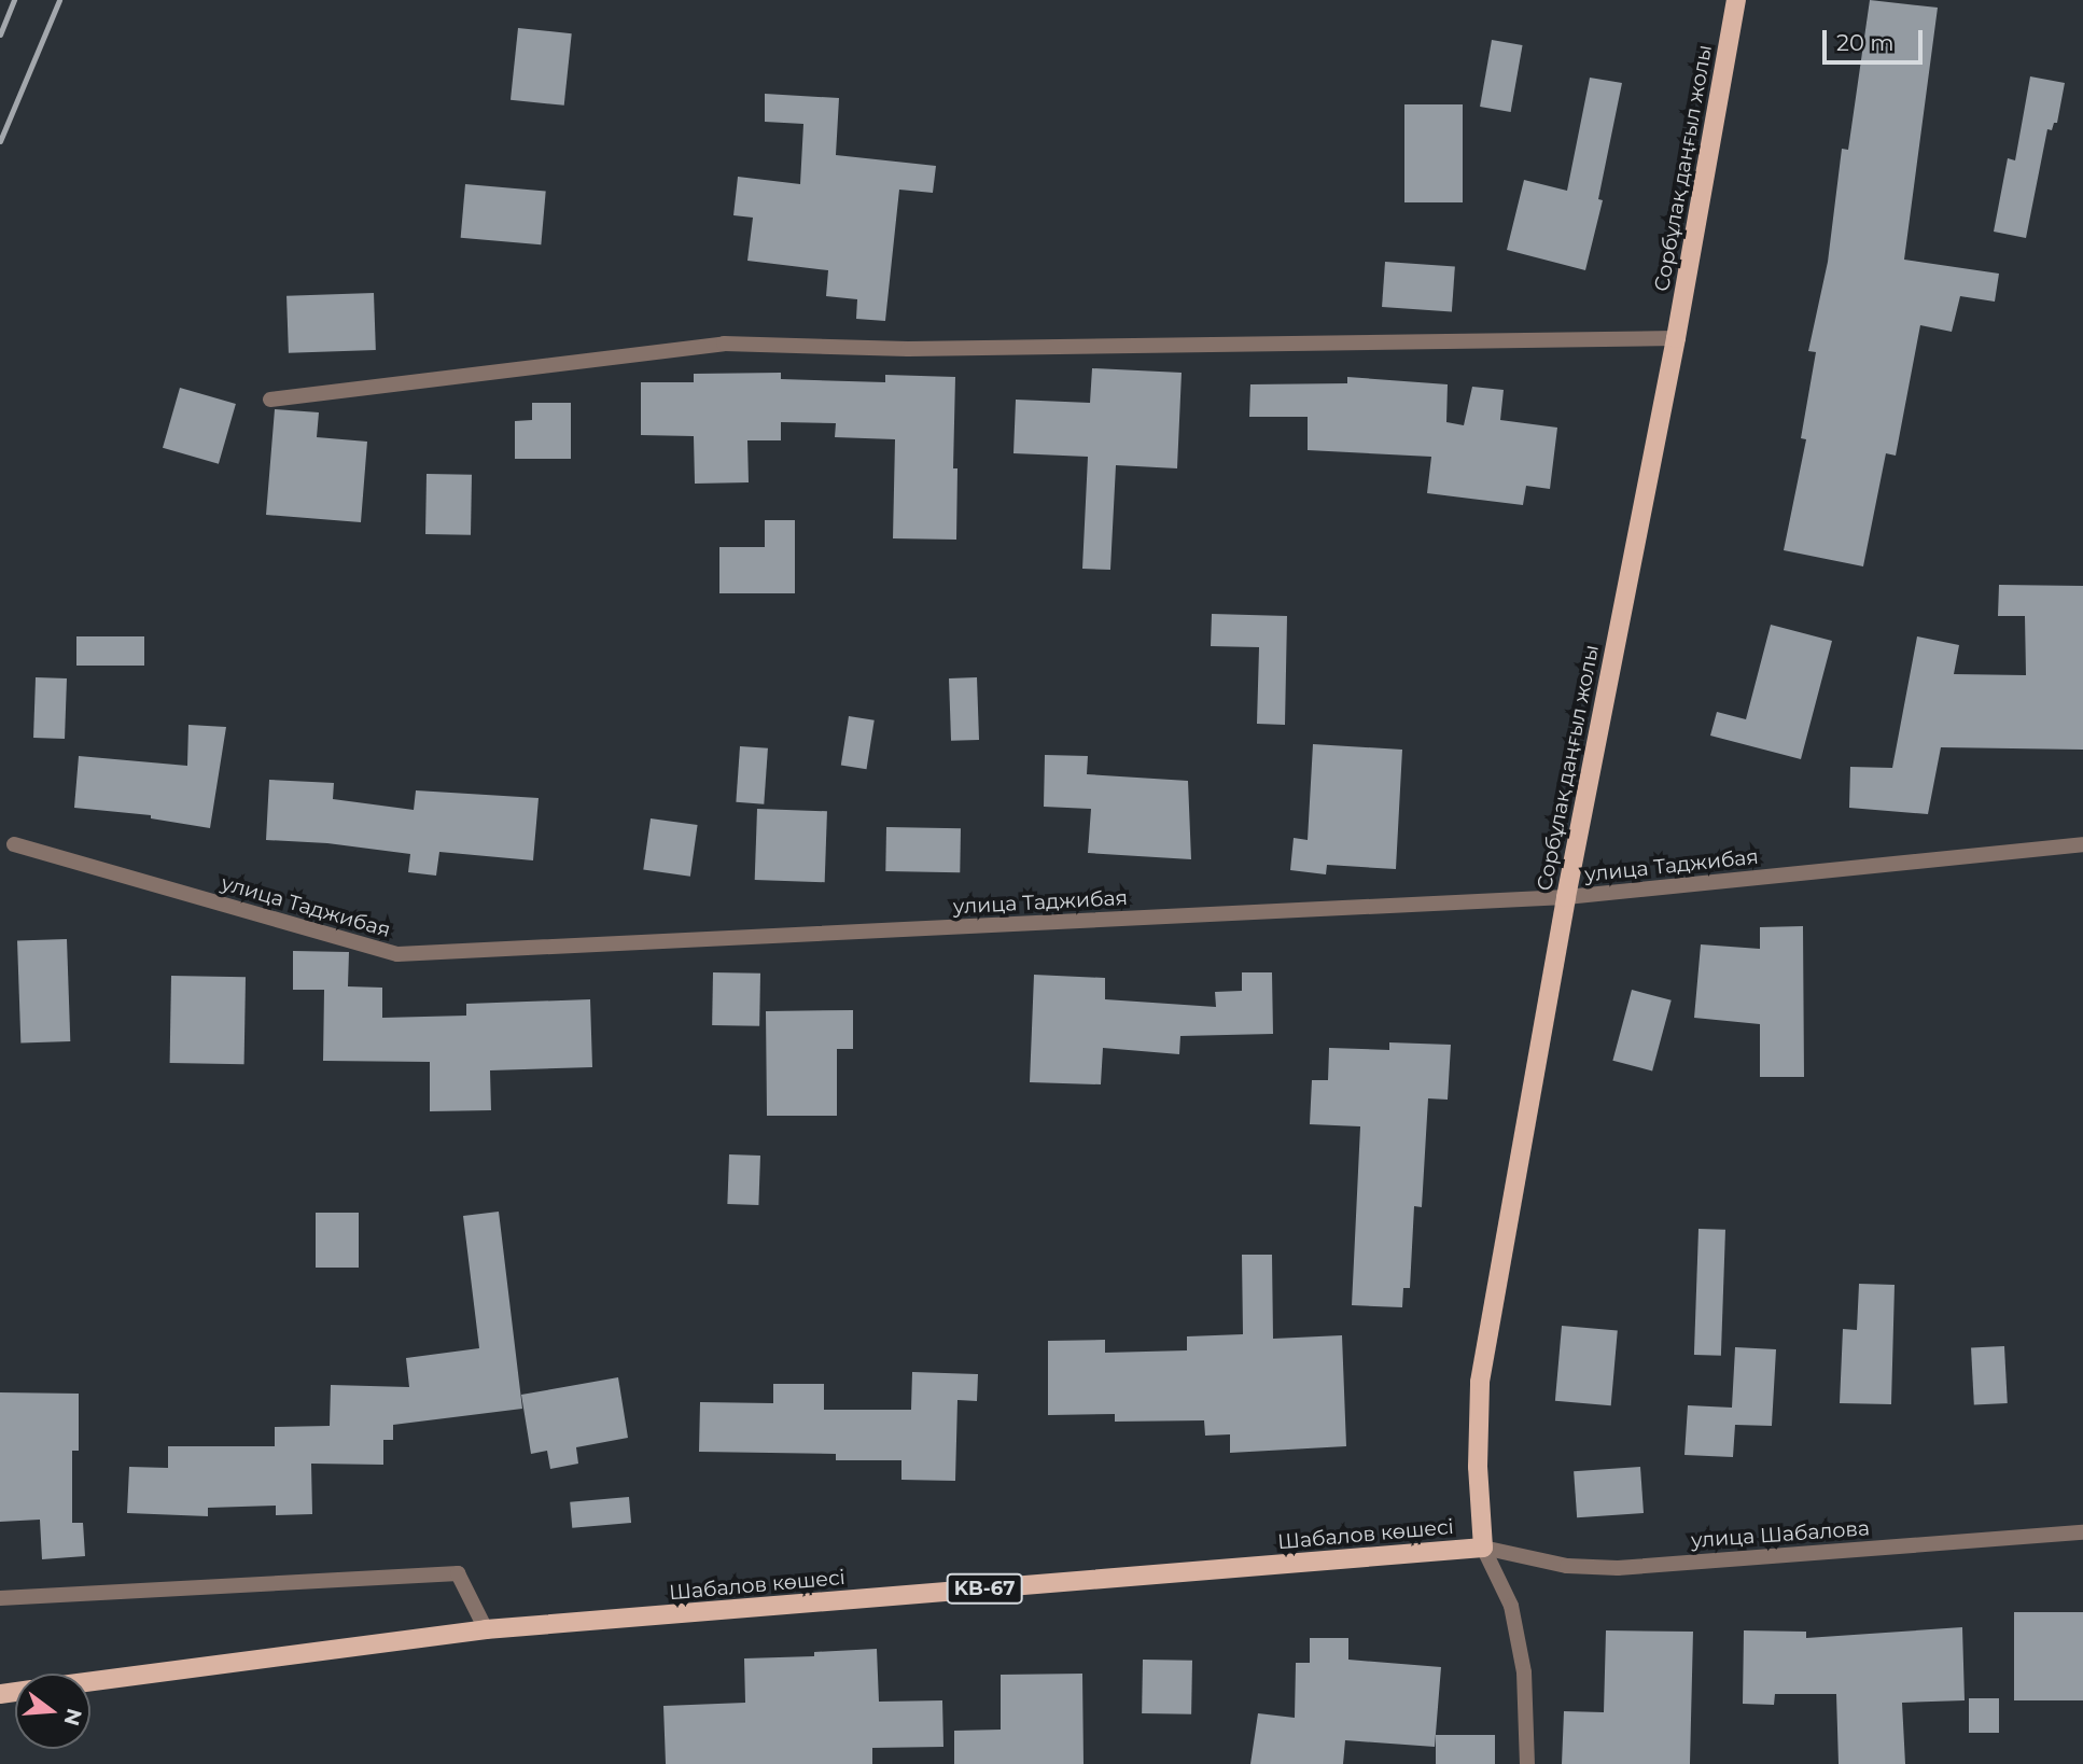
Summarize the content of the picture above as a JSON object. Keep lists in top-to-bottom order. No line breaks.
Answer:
{"streets":{"main road":["Сорбұлақ даңғыл жолы","Шабалов көшесі","KB-67"],"street":["улица Таджибая","улица Шабалова"]},"crossings":[["Сорбұлақ даңғыл жолы","улица Таджибая"],["Сорбұлақ даңғыл жолы","Шабалов көшесі"],["Сорбұлақ даңғыл жолы","улица Шабалова"],["Шабалов көшесі","улица Шабалова"]],"scale_bar":"20 m","north":"right"}
